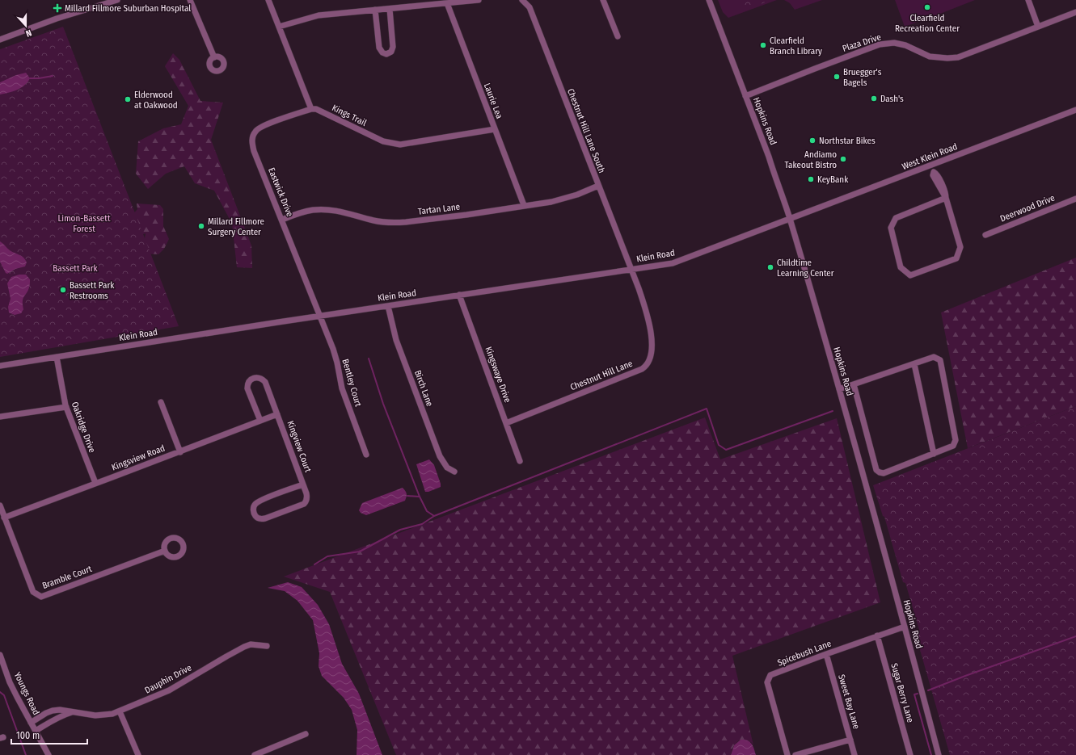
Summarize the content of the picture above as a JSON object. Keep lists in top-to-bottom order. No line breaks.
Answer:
{"streets":{"street":["Plaza Drive","Laurie Lea","Kings Trail","Hopkins Road","Chestnut Hill Lane South","West Klein Road","Eastwick Drive","Deerwood Drive","Tartan Lane","Klein Road","Kingswaye Drive","Chestnut Hill Lane","Bentley Court","Birch Lane","Oakridge Drive","Kingview Court","Kingsview Road","Bramble Court","Spicebush Lane","Dauphin Drive","Sugar Berry Lane","Youngs Road","Sweet Bay Lane"]},"crossings":[["Plaza Drive","Hopkins Road"],["Laurie Lea","Kings Trail"],["Laurie Lea","Tartan Lane"],["Kings Trail","Eastwick Drive"],["Hopkins Road","West Klein Road"],["Hopkins Road","Klein Road"],["Hopkins Road","Spicebush Lane"],["Chestnut Hill Lane South","Tartan Lane"],["Chestnut Hill Lane South","Klein Road"],["Chestnut Hill Lane South","Chestnut Hill Lane"],["West Klein Road","Klein Road"],["Eastwick Drive","Tartan Lane"],["Eastwick Drive","Klein Road"],["Eastwick Drive","Bentley Court"],["Klein Road","Kingswaye Drive"],["Klein Road","Chestnut Hill Lane"],["Klein Road","Bentley Court"],["Klein Road","Birch Lane"],["Klein Road","Oakridge Drive"],["Kingswaye Drive","Chestnut Hill Lane"],["Oakridge Drive","Kingsview Road"],["Kingview Court","Kingsview Road"],["Kingsview Road","Bramble Court"],["Spicebush Lane","Sugar Berry Lane"],["Spicebush Lane","Sweet Bay Lane"],["Dauphin Drive","Youngs Road"]],"parks":["Limon-Bassett Forest","Bassett Park"],"places":{"other":["Clearfield Recreation Center","Clearfield Branch Library","Bruegger's Bagels","Dash's","Elderwood at Oakwood","Northstar Bikes","Andiamo Takeout Bistro","KeyBank","Millard Fillmore Surgery Center","Childtime Learning Center","Bassett Park Restrooms"],"health":["Millard Fillmore Suburban Hospital"]},"scale_bar":"100 m","north":"bottom"}
